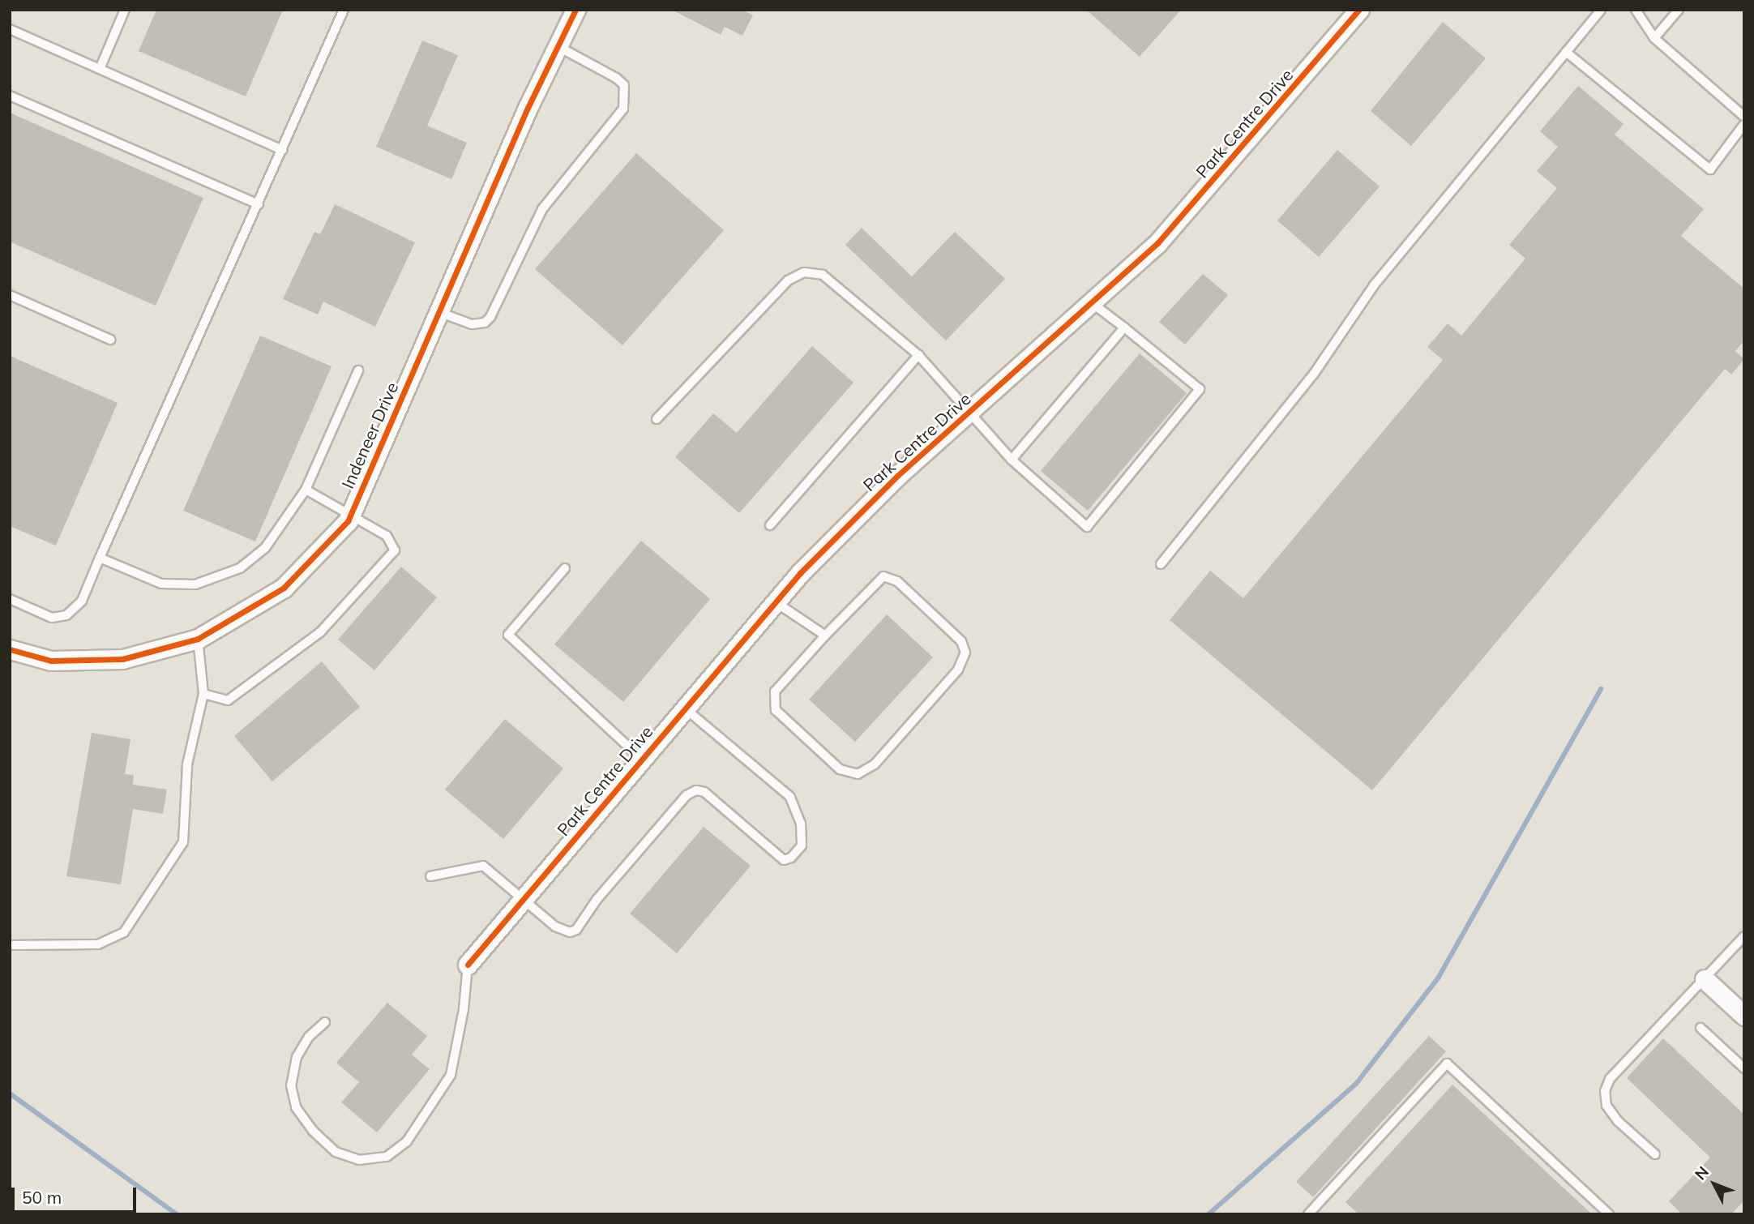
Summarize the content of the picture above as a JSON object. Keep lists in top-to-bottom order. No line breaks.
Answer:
{"streets":{"street":["Park Centre Drive","Indeneer Drive"]},"scale_bar":"50 m","north":"top left"}
